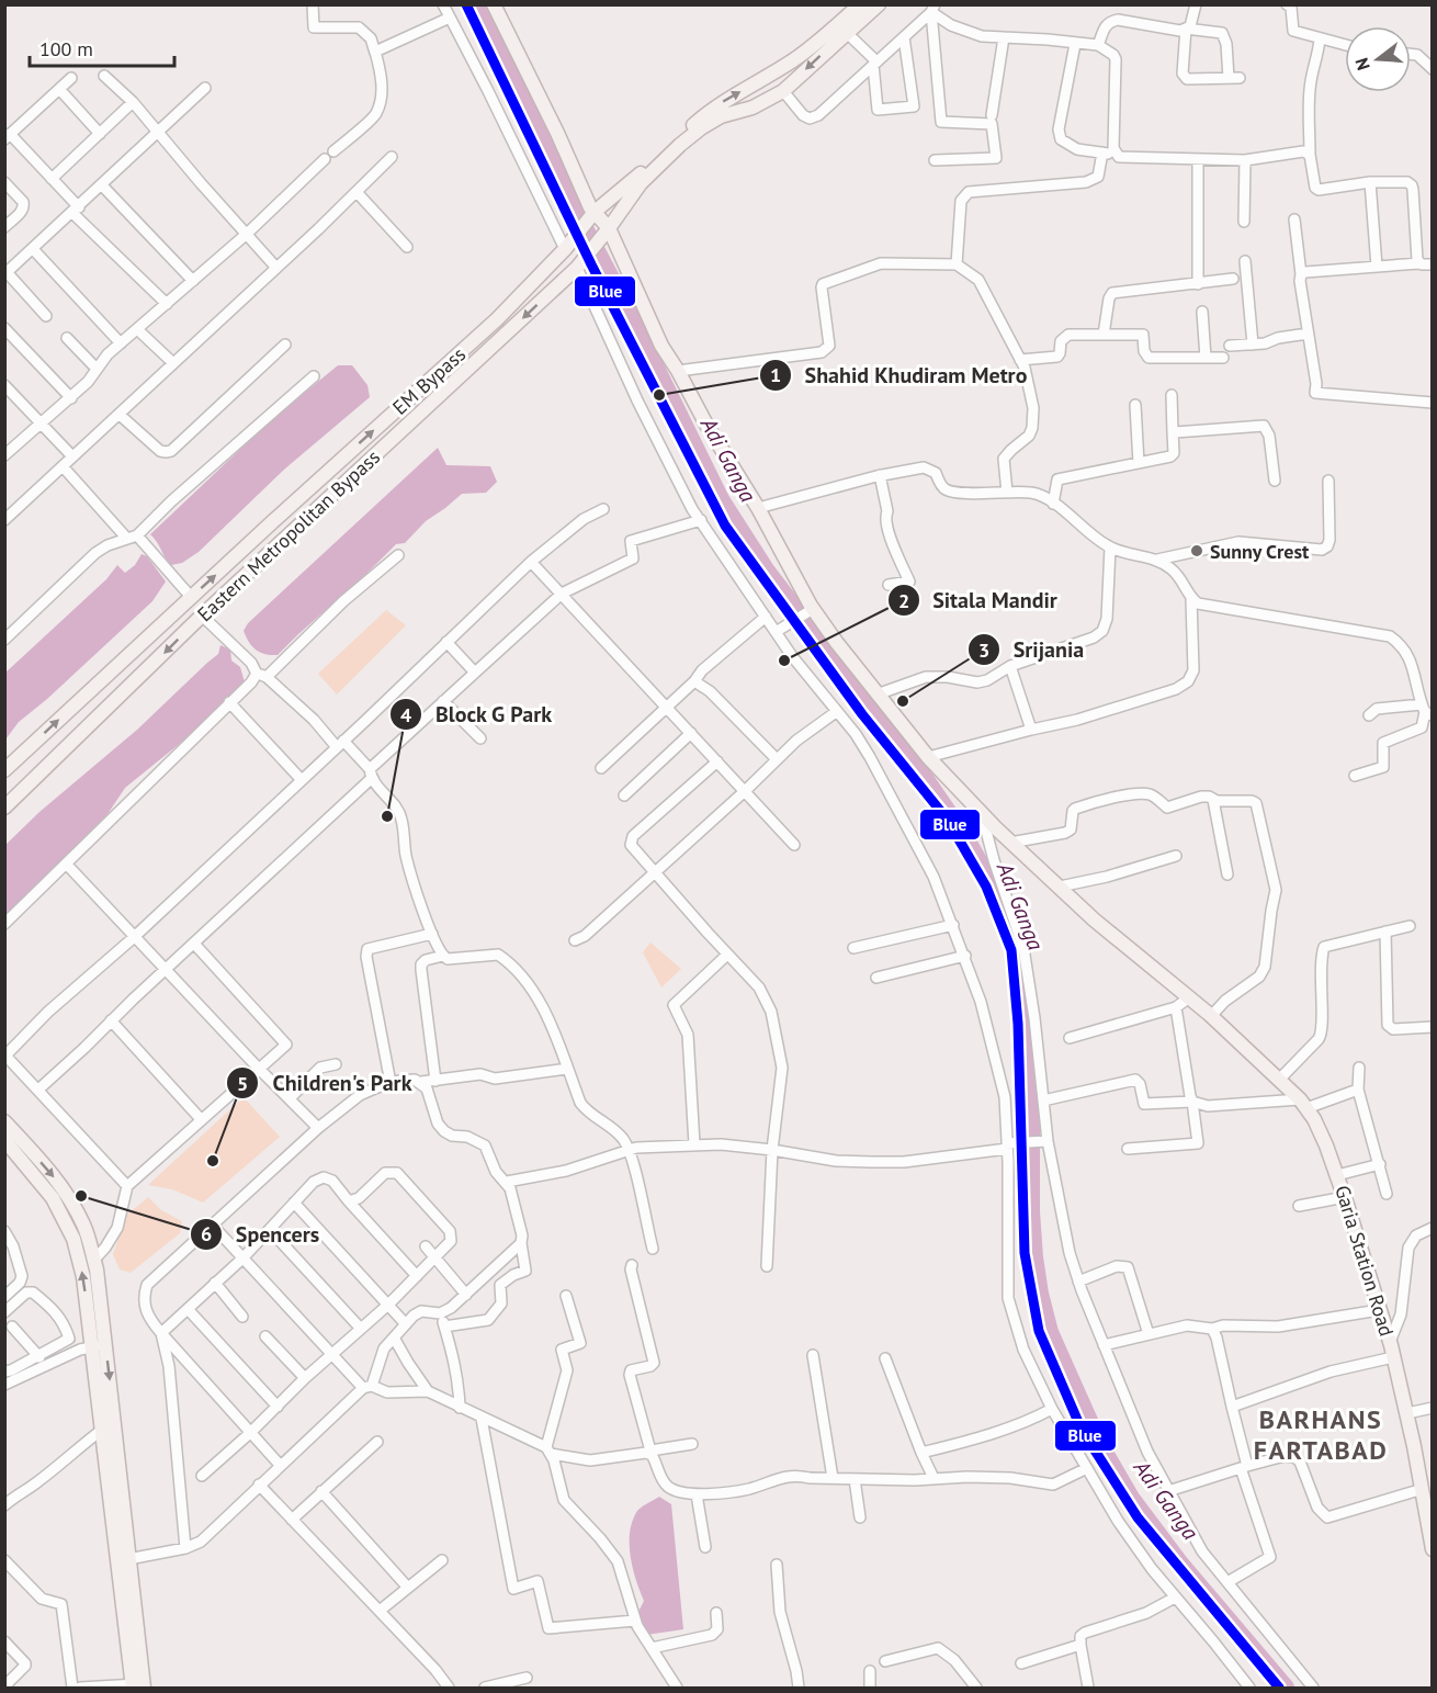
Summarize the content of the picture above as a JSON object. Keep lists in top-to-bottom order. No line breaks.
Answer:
{"streets":{"main road":["EM Bypass","Eastern Metropolitan Bypass","Garia Station Road"]},"crossings":[["EM Bypass","Garia Station Road"]],"one_way":["Eastern Metropolitan Bypass"],"districts":["BARHANS FARTABAD"],"water":["Adi Ganga"],"places":["Shahid Khudiram Metro","Sunny Crest","Sitala Mandir","Srijania","Block G Park","Children's Park","Spencers"],"lines":["transit line Blue"],"scale_bar":"100 m","north":"left"}
